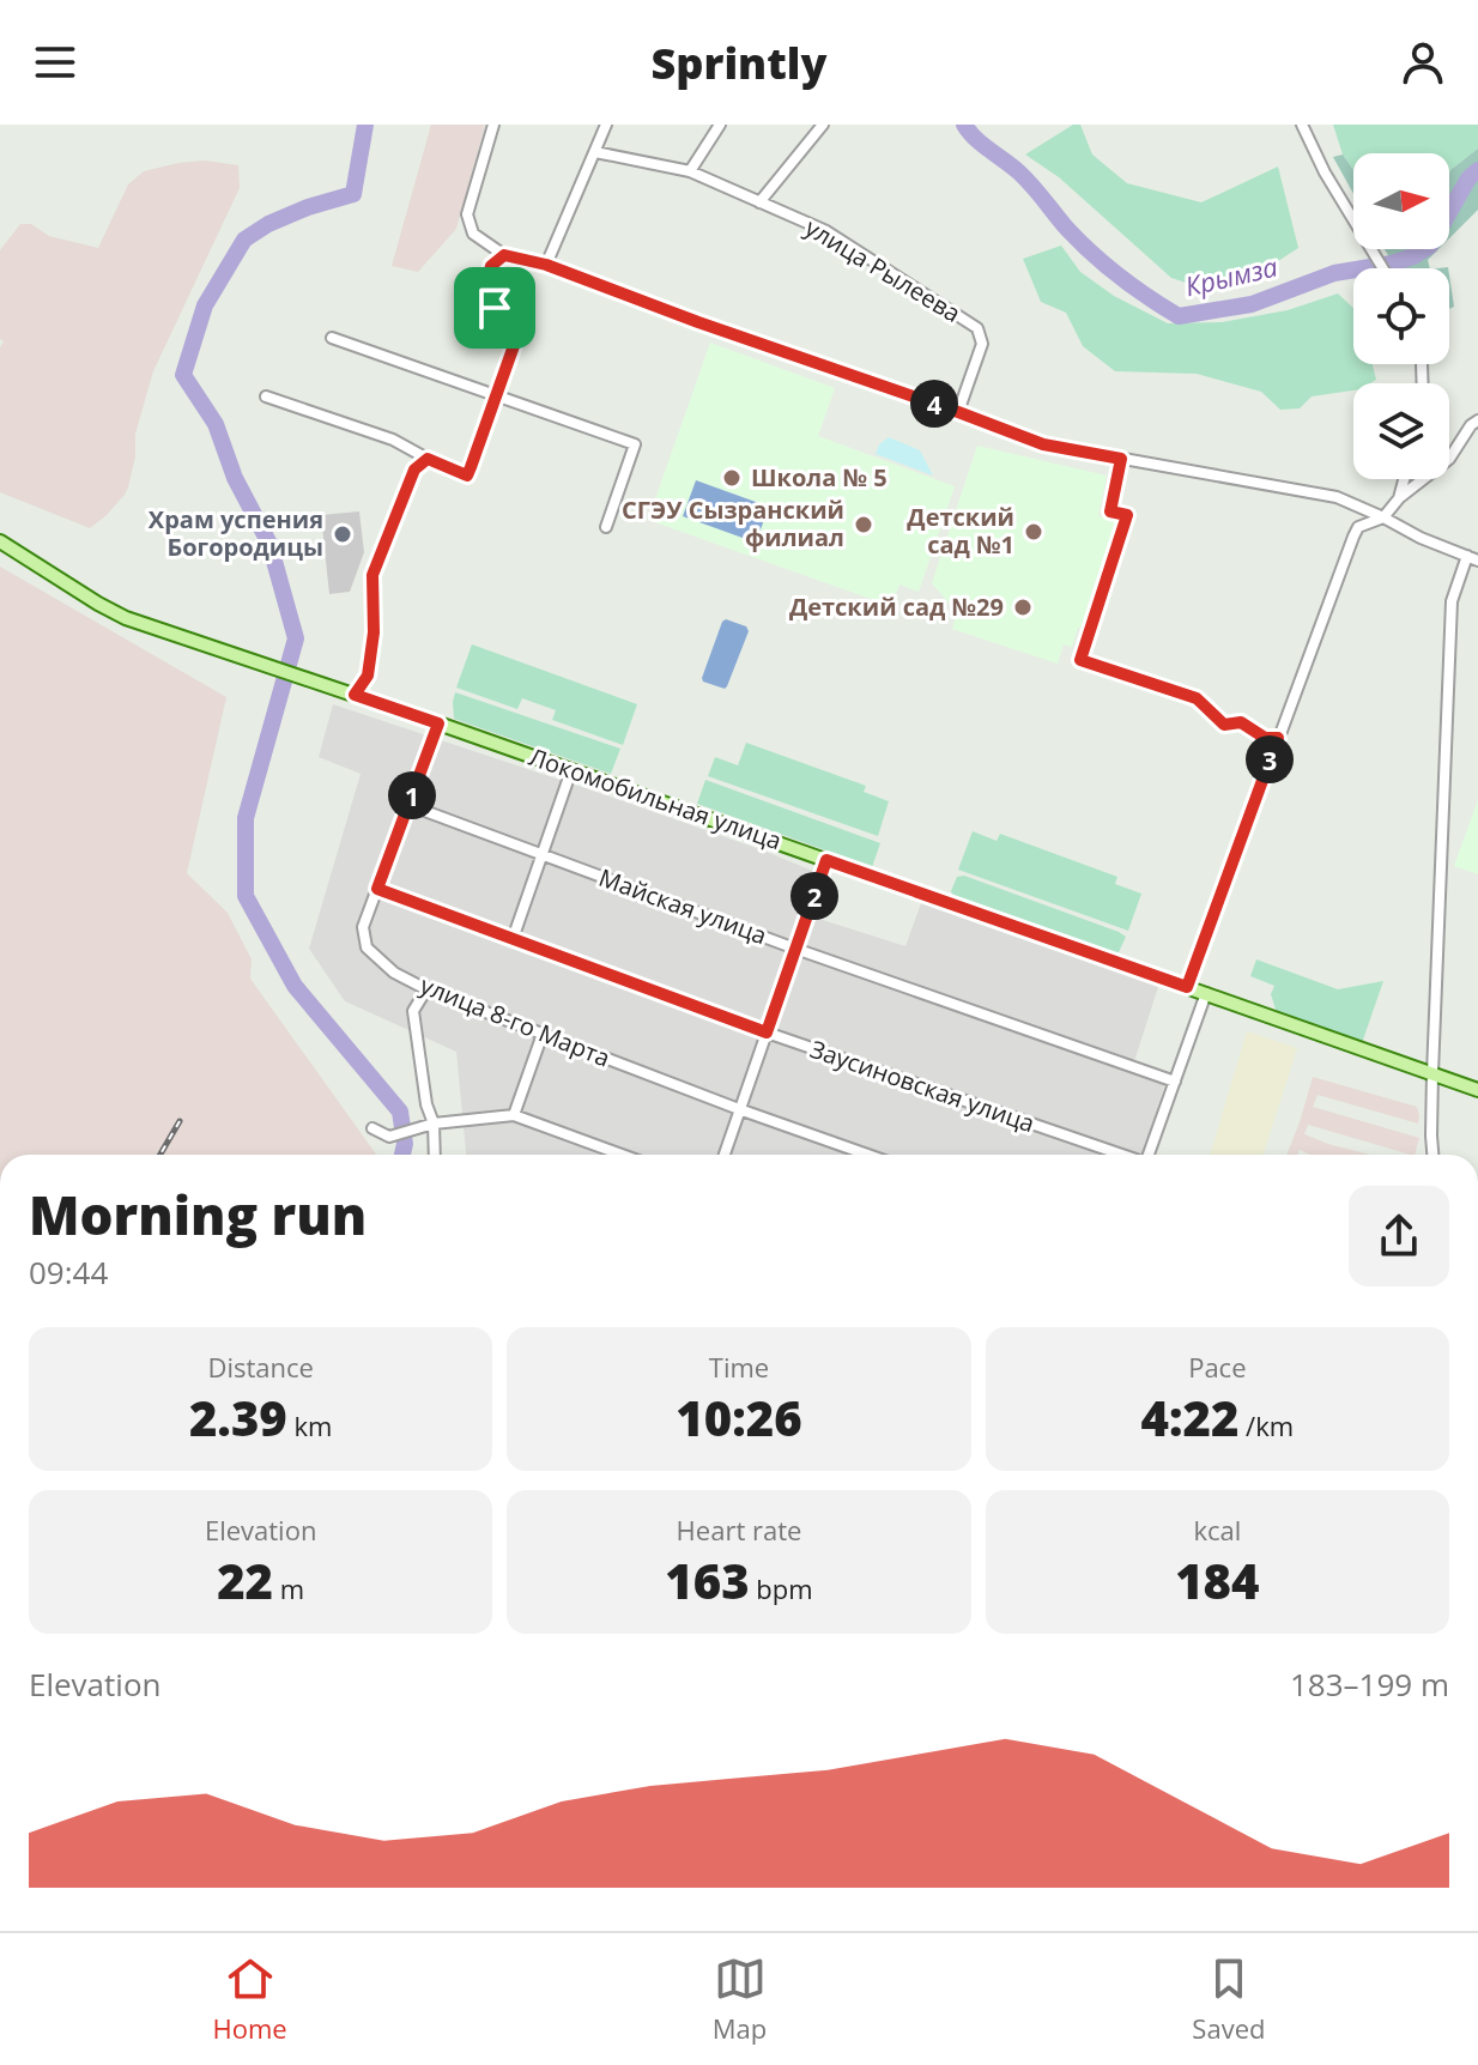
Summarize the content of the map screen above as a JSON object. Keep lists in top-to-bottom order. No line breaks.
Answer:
{"streets":{"main road":["Локомобильная улица"],"street":["улица Рылеева","Майская улица","улица 8-го Марта","Заусиновская улица"]},"crossings":[["Локомобильная улица","улица 8-го Марта"],["Майская улица","улица 8-го Марта"],["улица 8-го Марта","Заусиновская улица"]],"water":["Крымза"],"places":["Школа № 5","СГЭУ Сызранский филиал","Детский сад №1","Храм успения Богородицы","Детский сад №29"],"north":"right","page":{"header":"Sprintly","pins":["4","3","1","2"],"heading":["Morning run","09:44"],"stats":[["Distance","2.39 km"],["Time","10:26"],["Pace","4:22 /km"],["Elevation","22 m"],["Heart rate","163 bpm"],["kcal","184"]],"chart":["Elevation","183–199 m"],"tabs":["Home","Map","Saved"]}}
